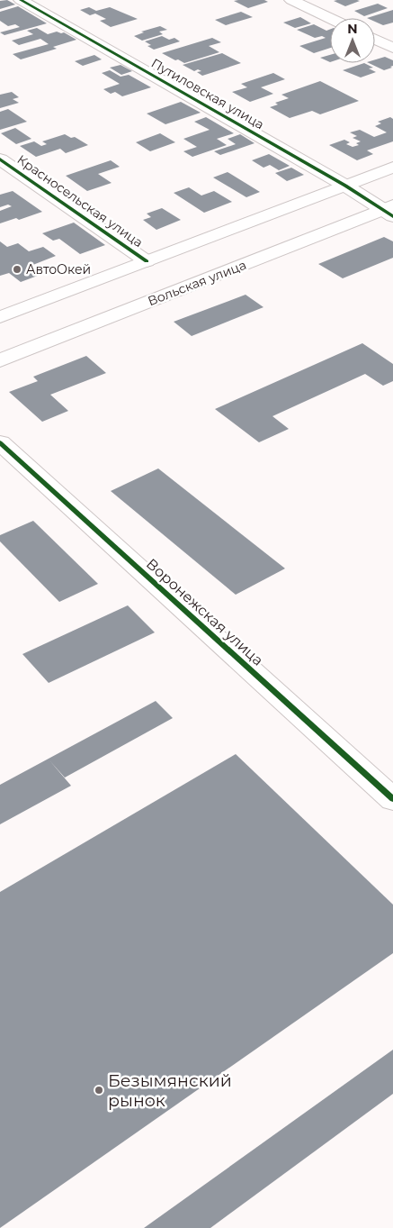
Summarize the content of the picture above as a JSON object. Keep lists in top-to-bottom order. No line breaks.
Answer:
{"streets":{"street":["Путиловская улица","Красносельская улица","Вольская улица","Воронежская улица"]},"crossings":[["Путиловская улица","Вольская улица"]],"places":["АвтоОкей","Безымянский рынок"],"north":"top"}
